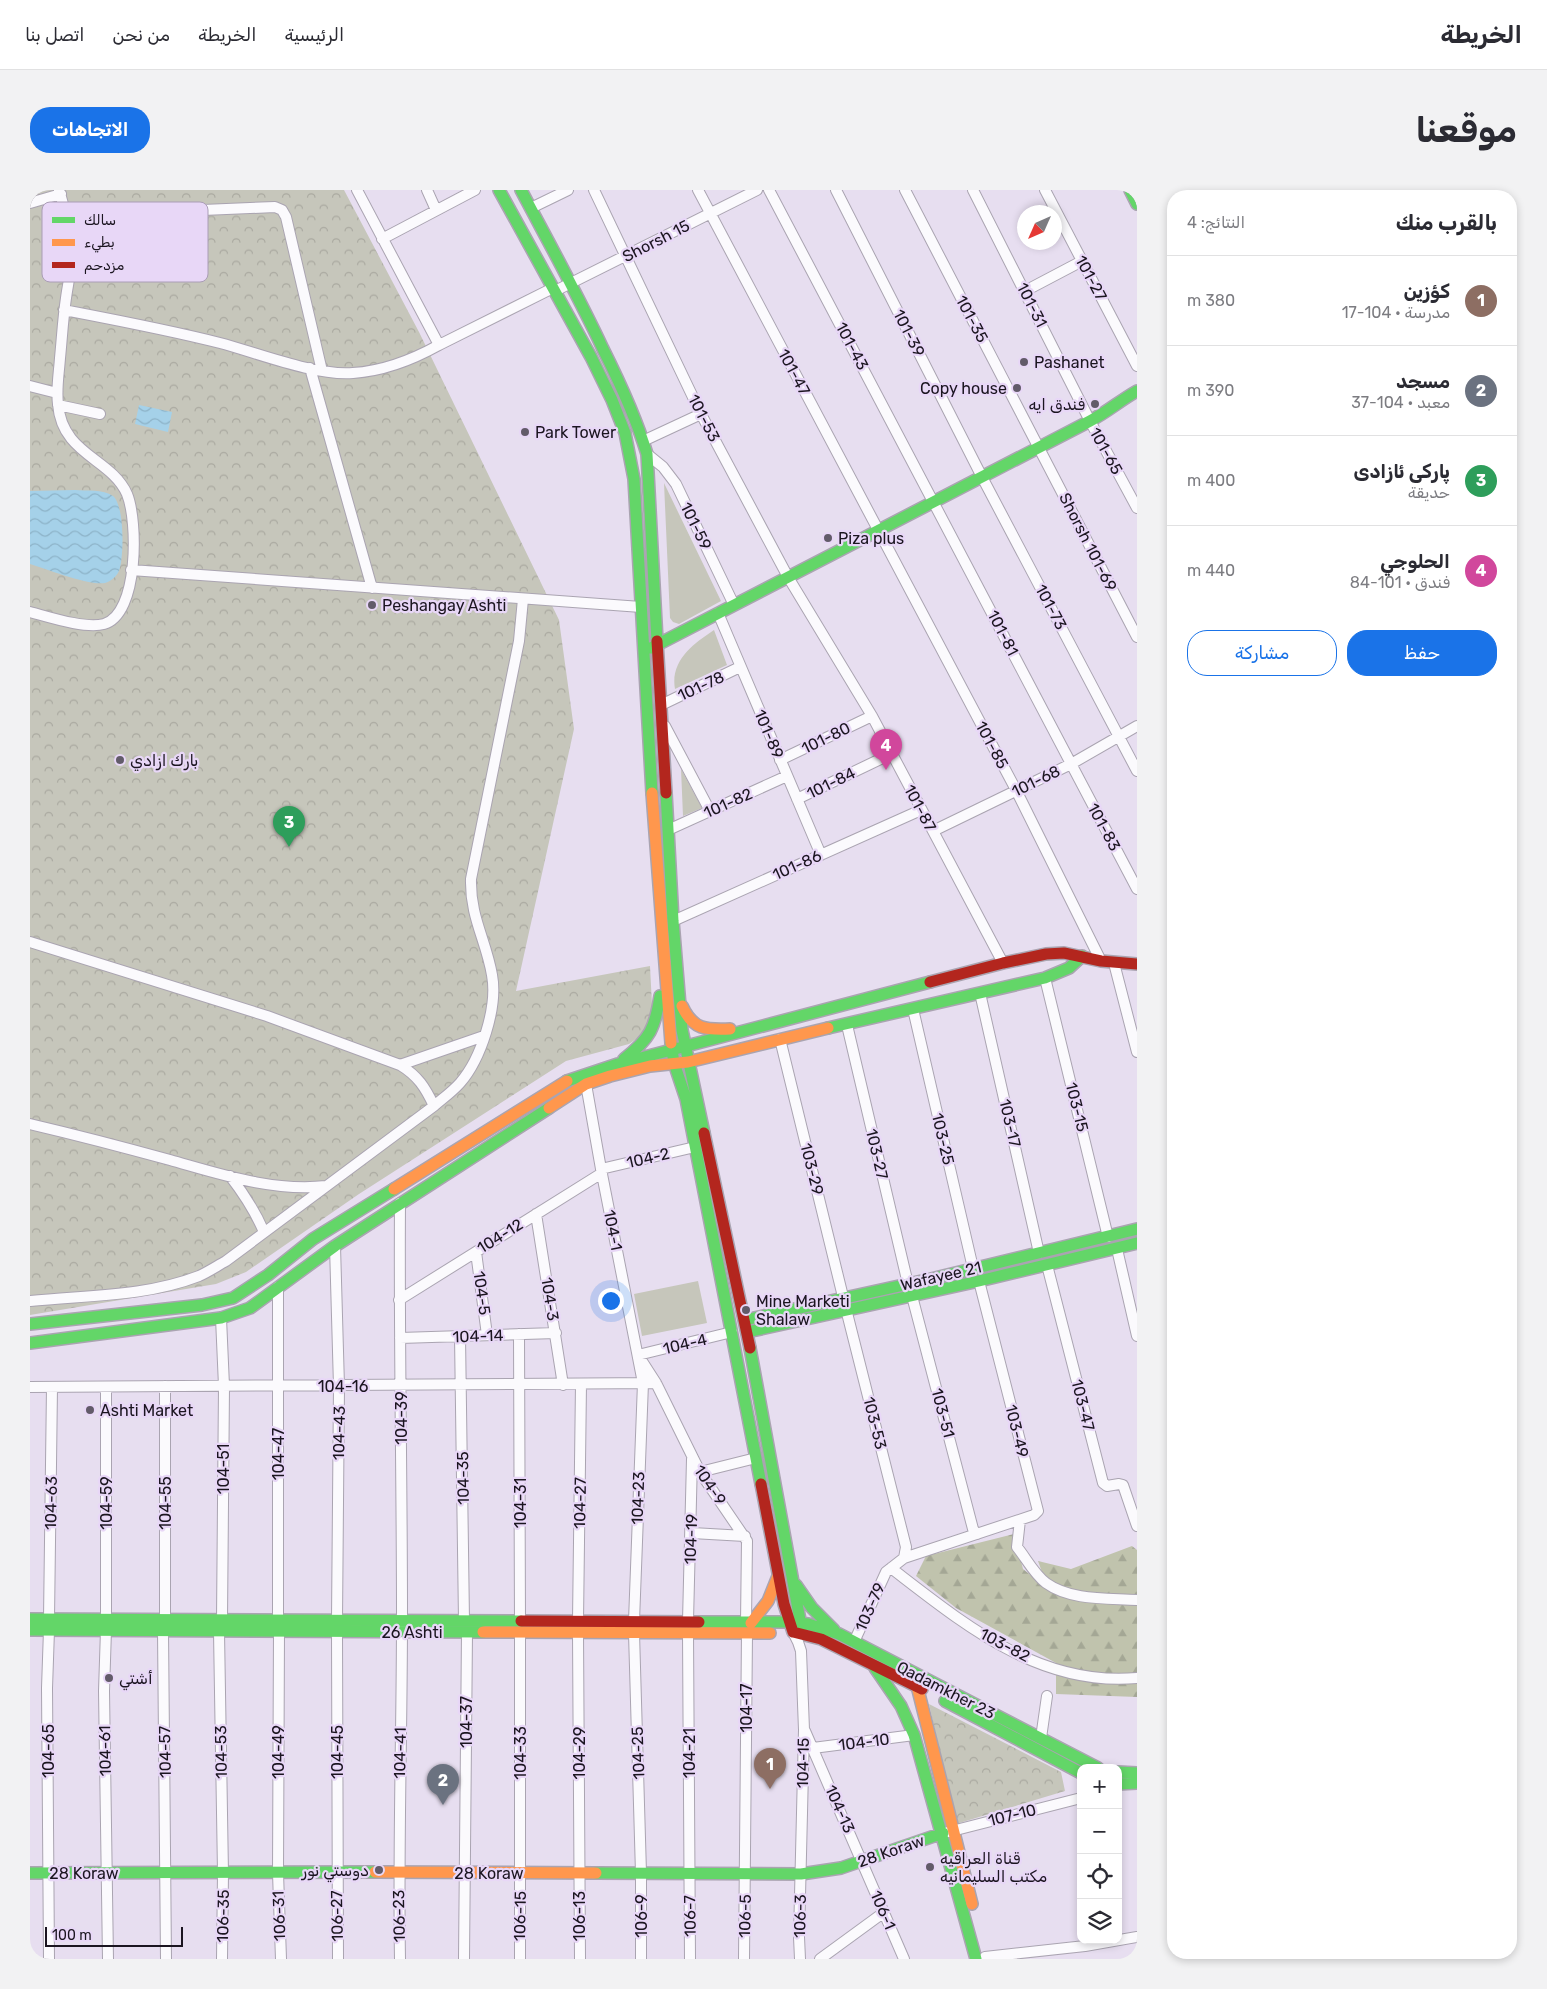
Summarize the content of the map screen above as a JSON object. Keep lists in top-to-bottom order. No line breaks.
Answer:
{"streets":{"main road":["Wafayee 21","26 Ashti","Qadamkher 23","28 Koraw"],"street":["Shorsh 15","101-27","101-31","101-35","101-39","101-43","101-47","101-53","101-65","101-59","Shorsh 101-69","101-73","101-81","101-78","101-89","101-80","101-85","101-68","101-84","101-82","101-87","101-83","101-86","103-15","103-17","103-25","103-27","104-2","103-29","104-1","104-12","104-5","104-3","104-14","104-4","104-16","103-47","103-51","104-39","103-53","103-49","104-43","104-47","104-51","104-35","104-9","104-23","104-63","104-59","104-55","104-31","104-27","104-19","103-79","103-82","104-17","104-37","104-10","104-65","104-61","104-57","104-53","104-49","104-45","104-41","104-33","104-29","104-25","104-21","104-15","104-13","107-10","106-1","106-35","106-31","106-27","106-23","106-15","106-13","106-9","106-7","106-5","106-3"]},"crossings":[["Shorsh 15","101-47"],["Shorsh 15","101-53"],["101-31","101-65"],["101-35","Shorsh 101-69"],["101-39","101-73"],["101-43","101-81"],["101-47","101-85"],["101-53","101-87"],["101-73","101-68"],["101-81","101-68"],["101-81","101-83"],["101-78","101-89"],["101-89","101-80"],["101-89","101-84"],["101-89","101-82"],["101-89","101-86"],["101-80","101-87"],["101-85","101-68"],["101-68","101-87"],["101-68","101-83"],["101-84","101-87"],["101-87","101-86"],["103-15","Wafayee 21"],["103-17","Wafayee 21"],["103-25","Wafayee 21"],["103-27","Wafayee 21"],["104-2","104-1"],["104-2","104-12"],["103-29","Wafayee 21"],["103-29","103-53"],["104-1","104-12"],["104-1","104-4"],["104-1","104-16"],["104-1","104-9"],["104-1","104-23"],["104-12","104-5"],["104-12","104-3"],["104-12","104-39"],["Wafayee 21","103-47"],["Wafayee 21","103-51"],["Wafayee 21","103-53"],["Wafayee 21","103-49"],["104-5","104-14"],["104-3","104-14"],["104-3","104-16"],["104-14","104-39"],["104-14","104-35"],["104-14","104-31"],["104-4","104-9"],["104-16","104-39"],["104-16","104-43"],["104-16","104-47"],["104-16","104-51"],["104-16","104-35"],["104-16","104-9"],["104-16","104-23"],["104-16","104-63"],["104-16","104-59"],["104-16","104-55"],["104-16","104-31"],["104-16","104-27"],["103-51","103-49"],["104-39","26 Ashti"],["104-39","104-41"],["103-53","103-49"],["103-49","103-79"],["103-49","103-82"],["104-43","26 Ashti"],["104-43","104-45"],["104-47","26 Ashti"],["104-47","104-49"],["104-51","26 Ashti"],["104-51","104-53"],["104-35","26 Ashti"],["104-35","104-37"],["104-9","104-19"],["104-23","26 Ashti"],["104-63","26 Ashti"],["104-63","104-65"],["104-59","26 Ashti"],["104-59","104-61"],["104-55","26 Ashti"],["104-55","104-57"],["104-31","26 Ashti"],["104-31","104-33"],["104-27","26 Ashti"],["104-27","104-29"],["104-19","26 Ashti"],["103-79","103-82"],["103-79","Qadamkher 23"],["26 Ashti","Qadamkher 23"],["26 Ashti","104-17"],["26 Ashti","104-37"],["26 Ashti","104-65"],["26 Ashti","104-61"],["26 Ashti","104-57"],["26 Ashti","104-53"],["26 Ashti","104-49"],["26 Ashti","104-45"],["26 Ashti","104-41"],["26 Ashti","104-33"],["26 Ashti","104-29"],["26 Ashti","104-25"],["26 Ashti","104-21"],["26 Ashti","104-15"],["Qadamkher 23","104-15"],["104-17","28 Koraw"],["104-17","106-5"],["104-37","28 Koraw"],["104-10","104-13"],["104-65","28 Koraw"],["104-61","28 Koraw"],["104-57","28 Koraw"],["104-53","28 Koraw"],["104-53","106-35"],["104-49","28 Koraw"],["104-49","106-31"],["104-45","28 Koraw"],["104-45","106-27"],["104-41","28 Koraw"],["104-41","106-23"],["104-33","28 Koraw"],["104-33","106-15"],["104-29","28 Koraw"],["104-29","106-13"],["104-25","28 Koraw"],["104-25","106-9"],["104-21","28 Koraw"],["104-21","106-7"],["104-15","104-13"],["104-15","28 Koraw"],["104-15","106-3"],["104-13","28 Koraw"],["104-13","106-1"],["107-10","28 Koraw"],["28 Koraw","106-1"],["28 Koraw","106-35"],["28 Koraw","106-31"],["28 Koraw","106-27"],["28 Koraw","106-23"],["28 Koraw","106-15"],["28 Koraw","106-13"],["28 Koraw","106-9"],["28 Koraw","106-7"],["28 Koraw","106-5"],["28 Koraw","106-3"]],"places":["Pashanet","Copy house","فندق ايه","Park Tower","Piza plus","Peshangay Ashti","بارك ازادي","Mine Marketi Shalaw","Ashti Market","أشتي","قناة العراقيه مكتب السليمانيه","دوستي نور"],"legend":["سالك","بطيء","مزدحم"],"scale_bar":"100 m","north":"bottom left","page":{"header":"الخريطة","nav":["الرئيسية","الخريطة","من نحن","اتصل بنا"],"buttons":["الاتجاهات",["حفظ","مشاركة"]],"title":"موقعنا","heading":["بالقرب منك","النتائج: 4"],"list":[{"mark":"1","name":"كؤزين","note":"مدرسة · 104-17","value":"380 m"},{"mark":"2","name":"مسجد","note":"معبد · 104-37","value":"390 m"},{"mark":"3","name":"پارکی ئازادی","note":"حديقة","value":"400 m"},{"mark":"4","name":"الحلوجي","note":"فندق · 101-84","value":"440 m"}],"pins":["4","3","1","2"],"map_buttons":["+","−"],"scale":"100 m"}}
